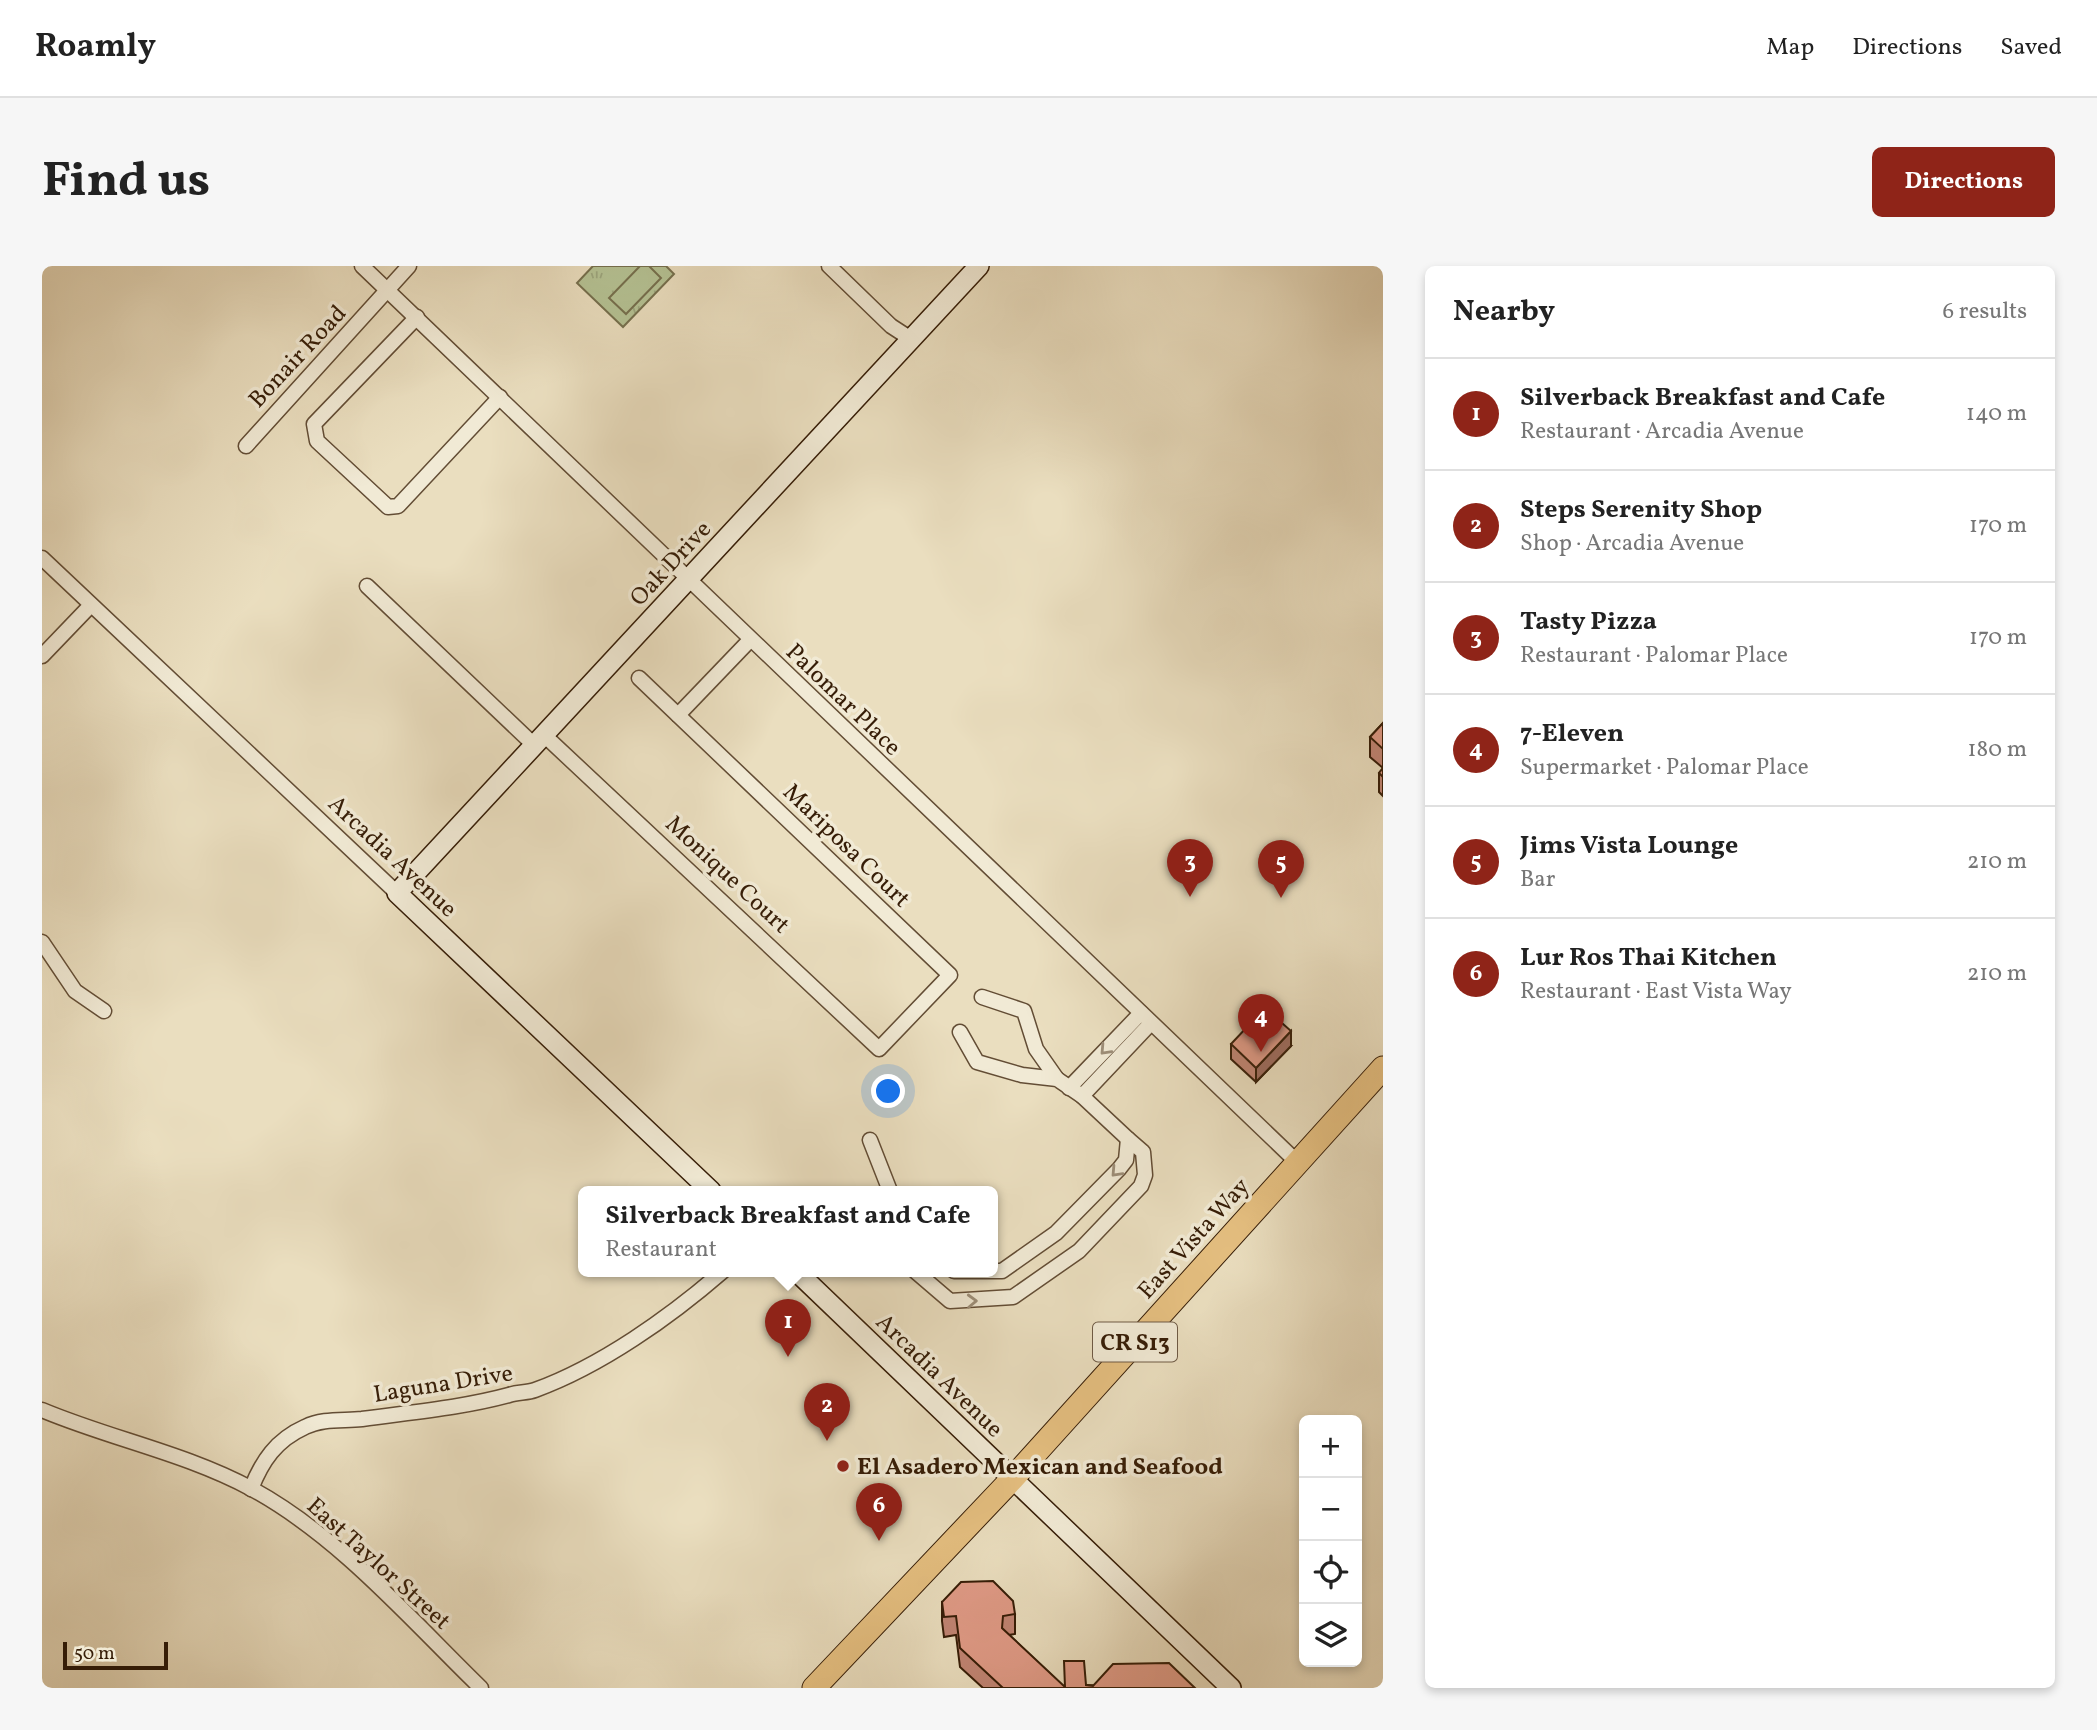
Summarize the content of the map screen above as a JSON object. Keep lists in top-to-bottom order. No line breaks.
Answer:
{"streets":{"main road":["East Vista Way","CR S13"],"street":["Bonair Road","Oak Drive","Palomar Place","Mariposa Court","Arcadia Avenue","Monique Court","Laguna Drive","East Taylor Street"]},"crossings":[["Bonair Road","Palomar Place"],["Oak Drive","Palomar Place"],["Oak Drive","Arcadia Avenue"],["Oak Drive","Monique Court"],["Palomar Place","East Vista Way"],["Mariposa Court","Monique Court"],["Arcadia Avenue","East Vista Way"],["Laguna Drive","East Taylor Street"]],"places":["El Asadero Mexican and Seafood"],"scale_bar":"50 m","page":{"header":"Roamly","nav":["Map","Directions","Saved"],"buttons":"Directions","title":"Find us","heading":["Nearby","6 results"],"list":[{"mark":"1","name":"Silverback Breakfast and Cafe","note":"Restaurant · Arcadia Avenue","value":"140 m"},{"mark":"2","name":"Steps Serenity Shop","note":"Shop · Arcadia Avenue","value":"170 m"},{"mark":"3","name":"Tasty Pizza","note":"Restaurant · Palomar Place","value":"170 m"},{"mark":"4","name":"7-Eleven","note":"Supermarket · Palomar Place","value":"180 m"},{"mark":"5","name":"Jims Vista Lounge","note":"Bar","value":"210 m"},{"mark":"6","name":"Lur Ros Thai Kitchen","note":"Restaurant · East Vista Way","value":"210 m"}],"pins":["3","5","4","1","2","6"],"popup":["Silverback Breakfast and Cafe","Restaurant"],"map_buttons":["+","−"],"scale":"50 m"}}
